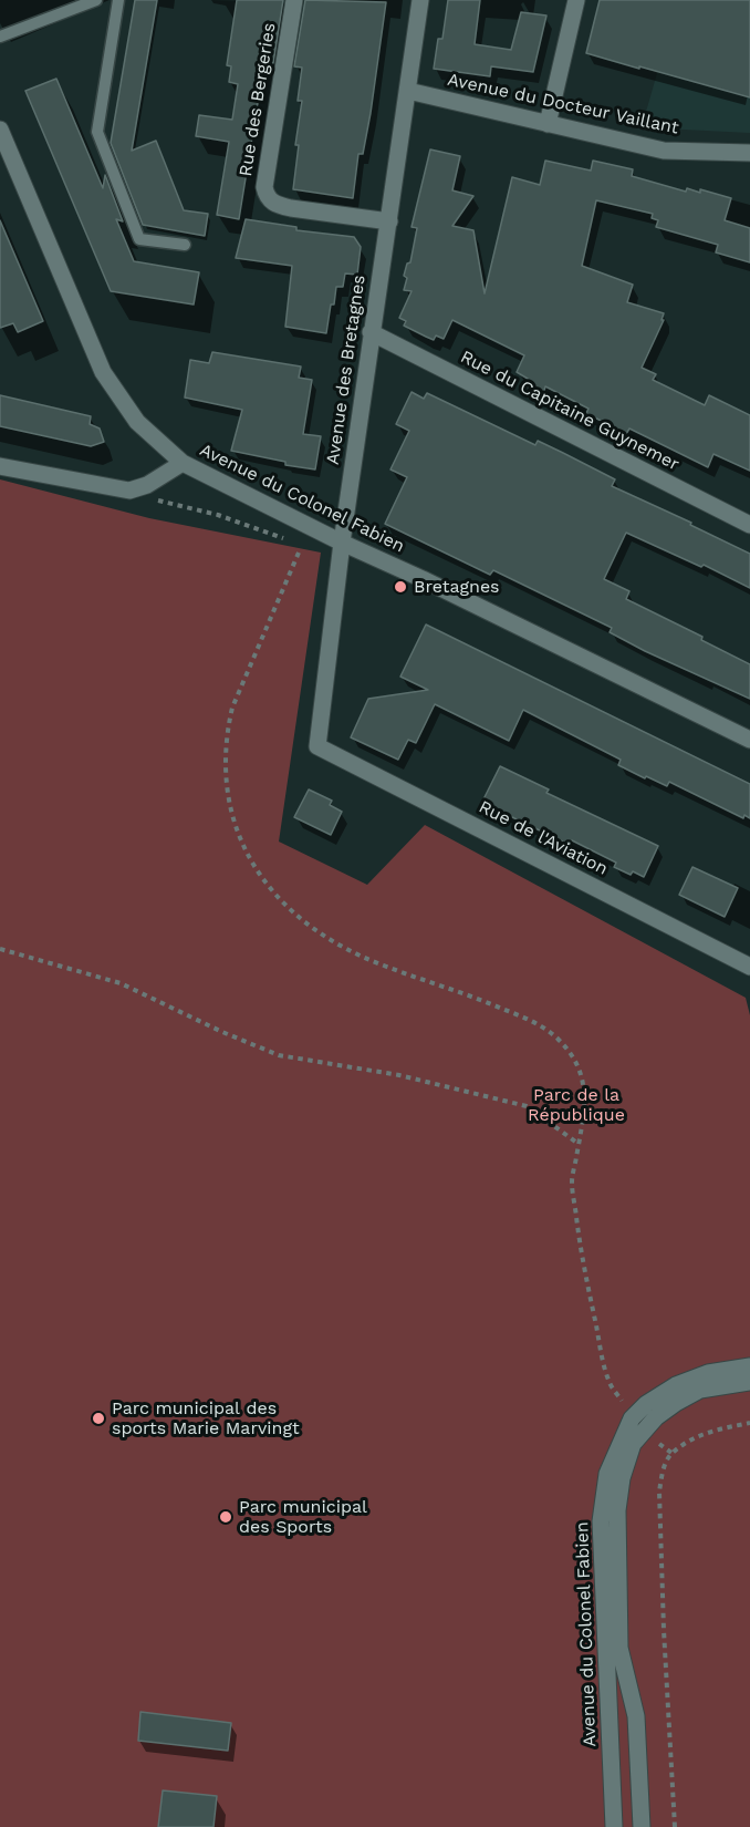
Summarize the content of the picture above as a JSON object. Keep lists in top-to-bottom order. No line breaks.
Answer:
{"streets":{"street":["Rue des Bergeries","Avenue du Docteur Vaillant","Avenue des Bretagnes","Rue du Capitaine Guynemer","Avenue du Colonel Fabien","Rue de l'Aviation"]},"crossings":[["Rue des Bergeries","Avenue des Bretagnes"],["Avenue du Docteur Vaillant","Avenue des Bretagnes"],["Avenue des Bretagnes","Rue du Capitaine Guynemer"],["Avenue des Bretagnes","Avenue du Colonel Fabien"],["Avenue des Bretagnes","Rue de l'Aviation"]],"parks":["Parc de la République"],"places":["Bretagnes","Parc municipal des sports Marie Marvingt","Parc municipal des Sports"]}
